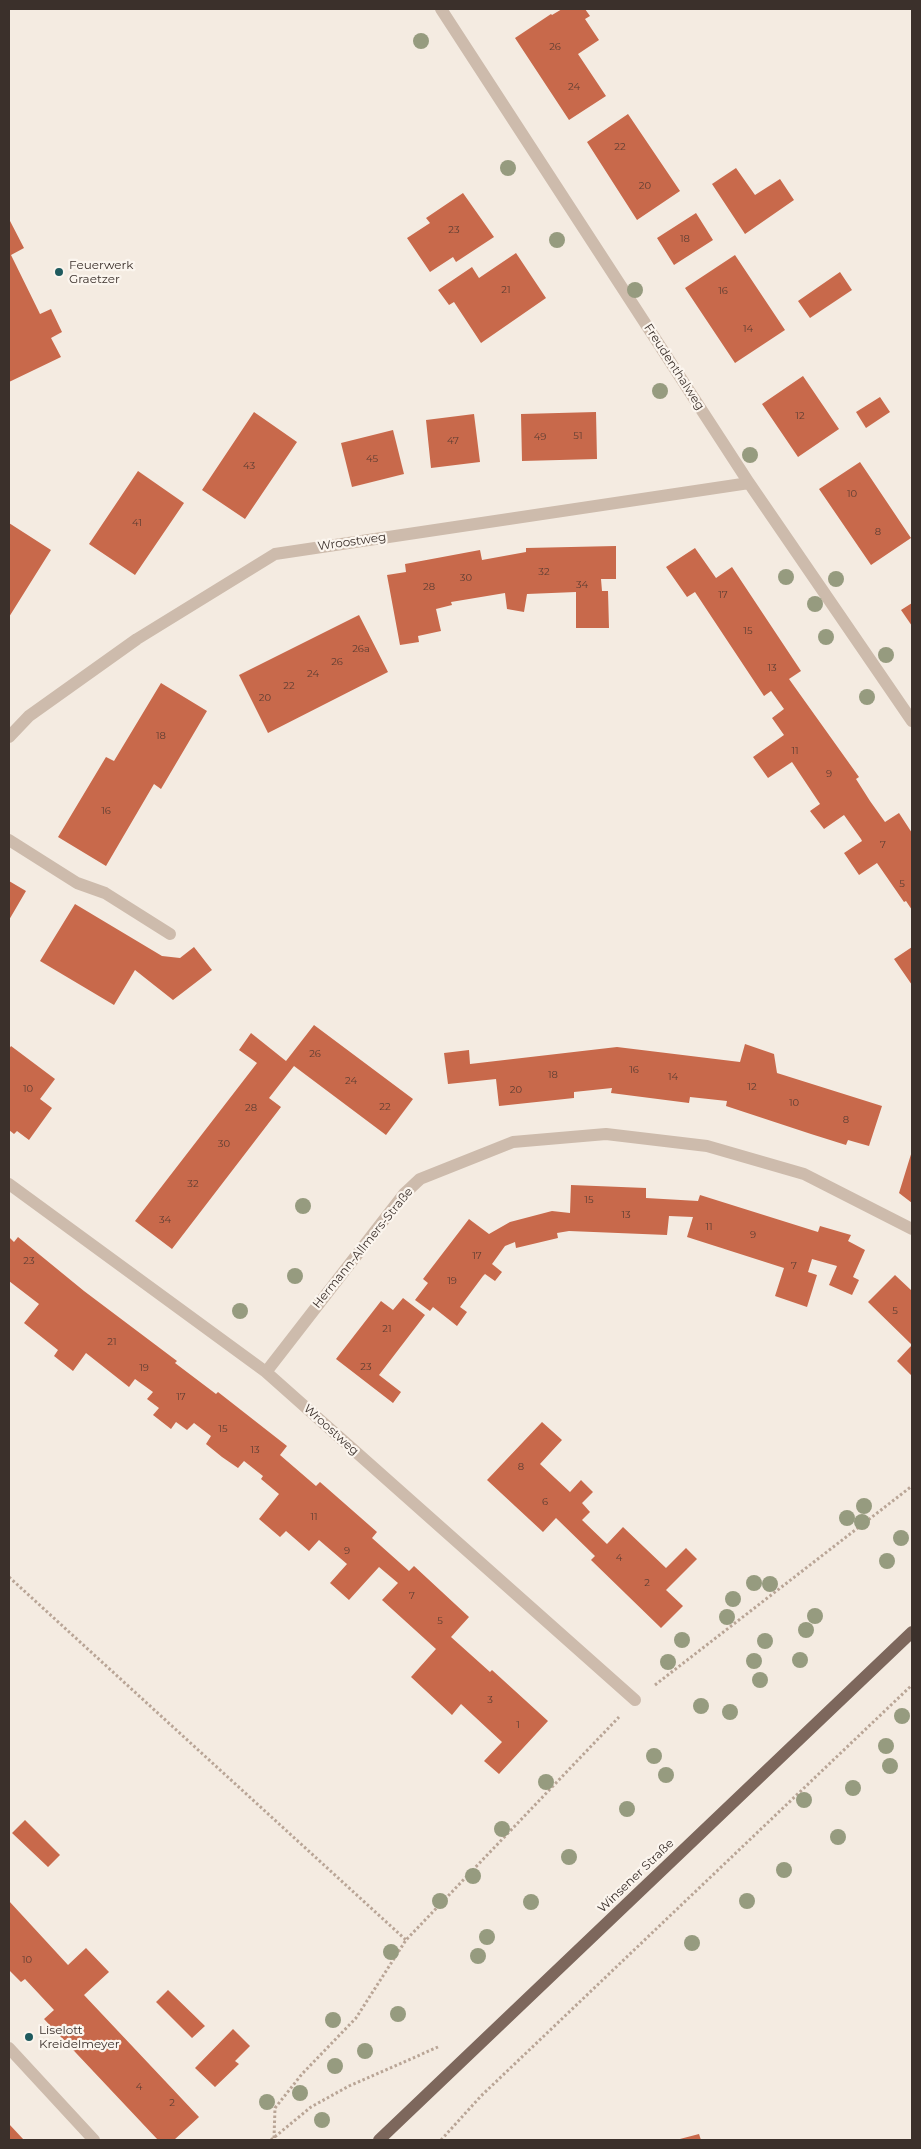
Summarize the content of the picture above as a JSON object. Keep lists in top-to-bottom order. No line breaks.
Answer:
{"streets":{"main road":["Winsener Straße"],"street":["Freudenthalweg","Wroostweg","Hermann-Allmers-Straße"]},"crossings":[["Freudenthalweg","Wroostweg"],["Wroostweg","Hermann-Allmers-Straße"]],"places":["Feuerwerk Graetzer","Liselott Kreidelmeyer"],"house_numbers":["26","24","22","20","23","18","21","16","14","12","51","49","47","45","43","10","41","8","32","30","34","28","17","15","26a","26","13","24","22","20","18","11","9","16","7","5","26","16","18","14","24","12","10","20","10","22","28","8","30","32","15","13","34","11","9","17","23","7","19","5","21","21","23","19","17","15","13","8","6","11","9","4","2","7","5","3","1","10","4","2"]}
